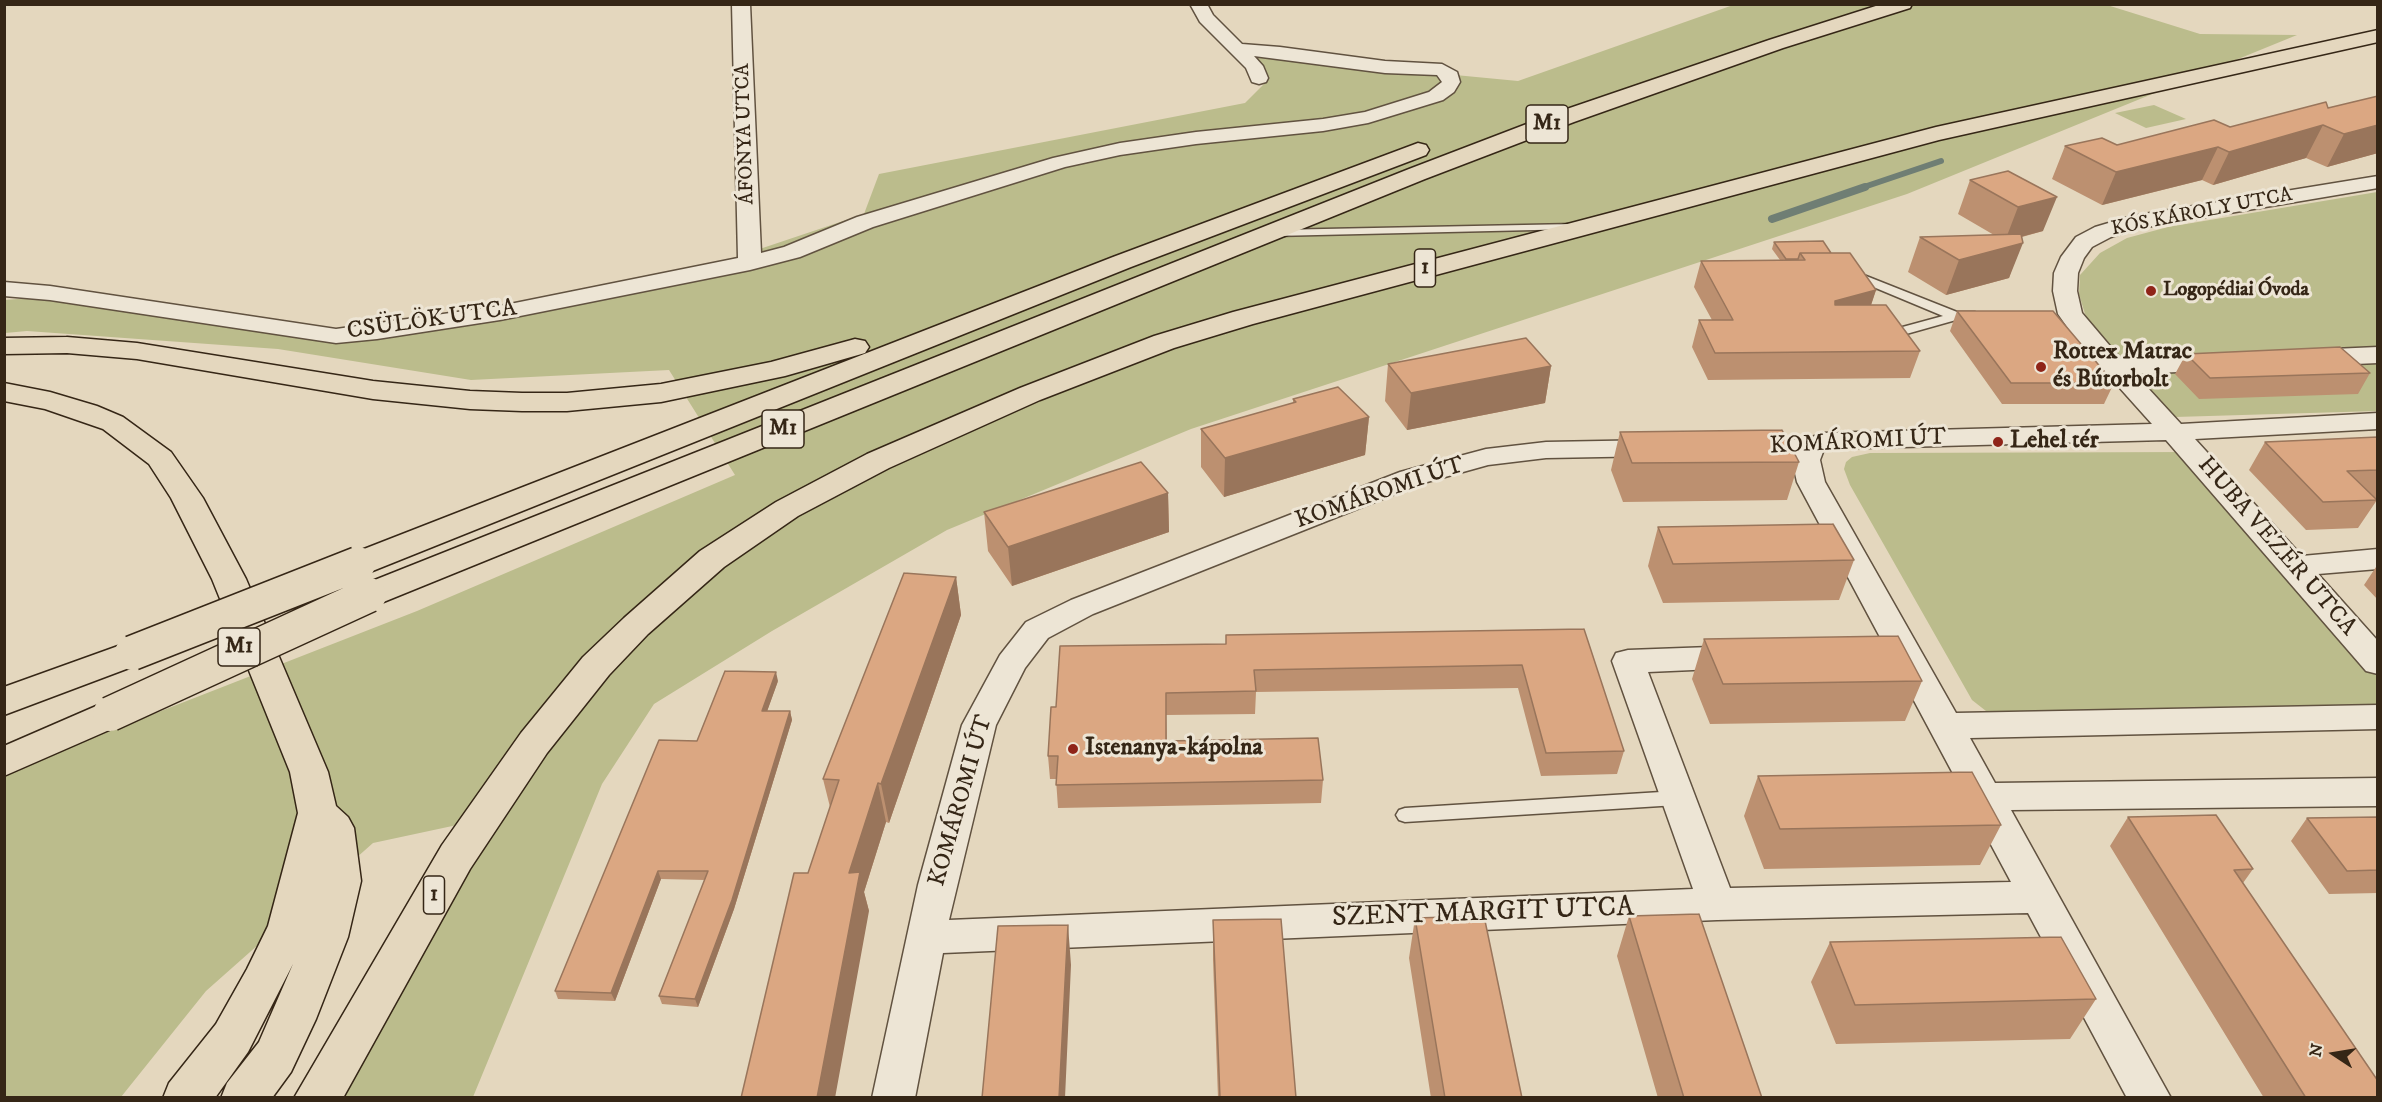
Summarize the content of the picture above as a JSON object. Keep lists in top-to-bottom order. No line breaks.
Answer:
{"streets":{"main road":["M1","1"],"street":["ÁFONYA UTCA","KÓS KÁROLY UTCA","CSÜLÖK UTCA","KOMÁROMI ÚT","HUBA VEZÉR UTCA","SZENT MARGIT UTCA"]},"crossings":[["ÁFONYA UTCA","CSÜLÖK UTCA"],["KÓS KÁROLY UTCA","KOMÁROMI ÚT"],["KÓS KÁROLY UTCA","HUBA VEZÉR UTCA"],["KOMÁROMI ÚT","HUBA VEZÉR UTCA"],["KOMÁROMI ÚT","SZENT MARGIT UTCA"]],"places":["Logopédiai Óvoda","Rottex Matrac és Bútorbolt","Lehel tér","Istenanya-kápolna"],"north":"left"}
